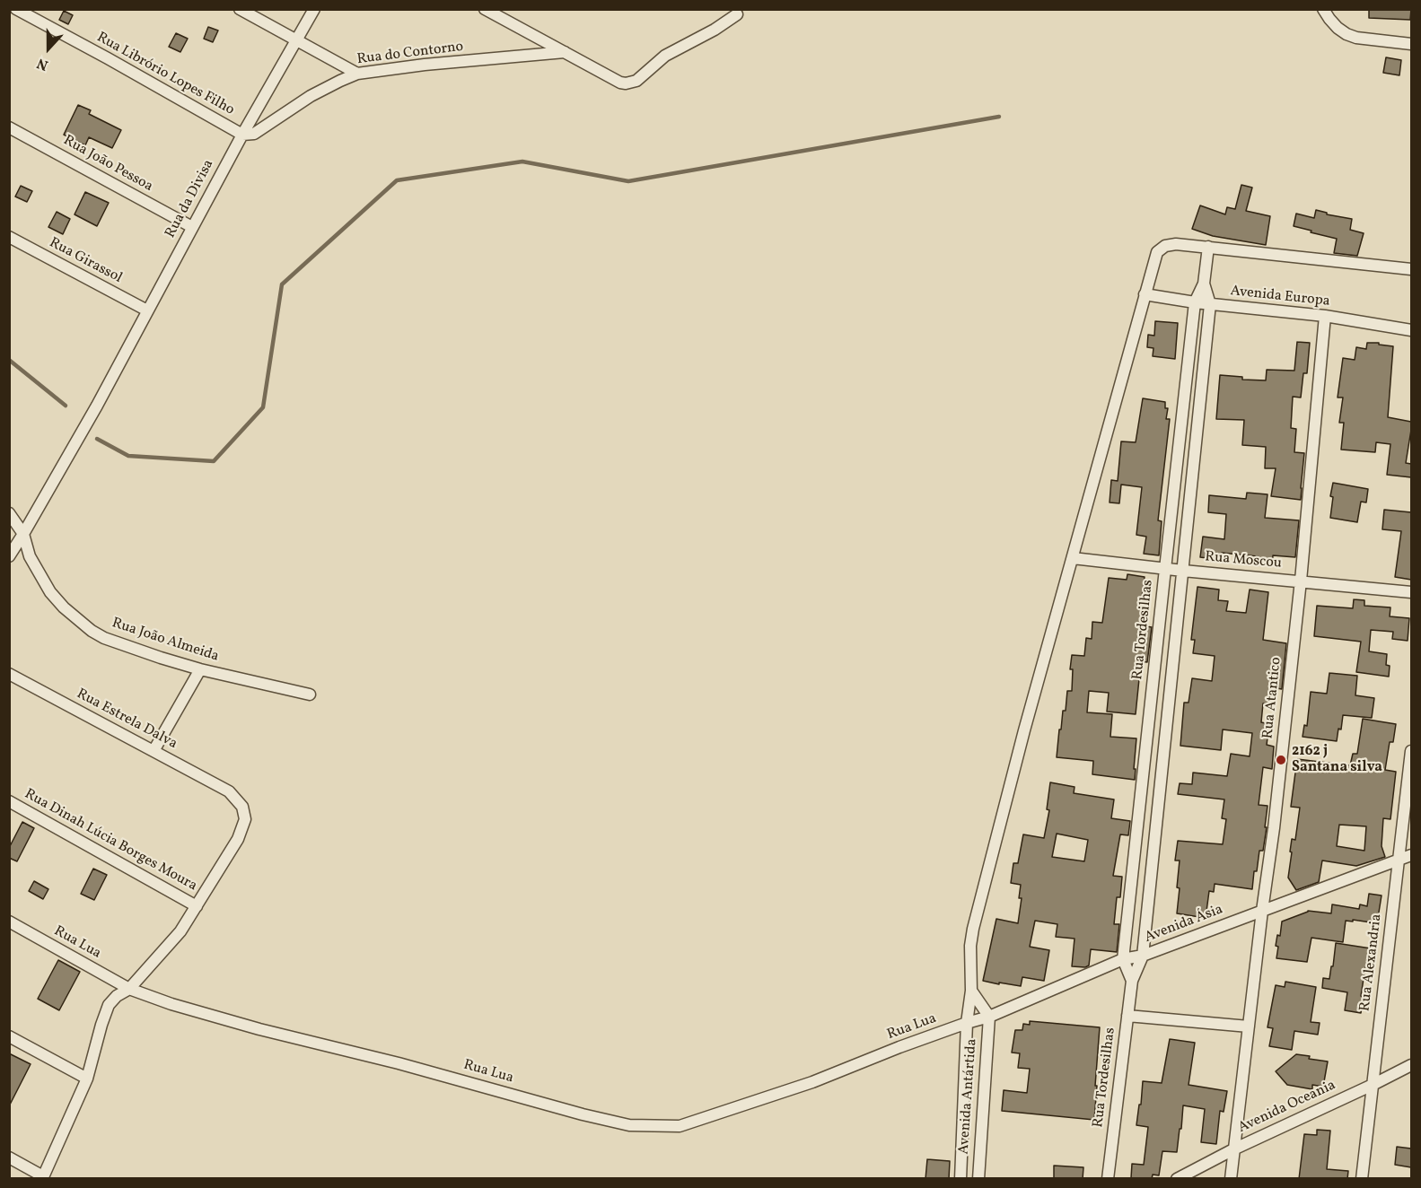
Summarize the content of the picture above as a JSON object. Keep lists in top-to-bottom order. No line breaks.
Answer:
{"streets":{"street":["Rua do Contorno","Rua Librório Lopes Filho","Rua João Pessoa","Rua da Divisa","Rua Girassol","Avenida Europa","Rua Moscou","Rua Tordesilhas","Rua João Almeida","Rua Atantico","Rua Estrela Dalva","Rua Dinah Lúcia Borges Moura","Avenida Ásia","Rua Lua","Rua Alexandria","Avenida Antártida","Avenida Oceania"]},"crossings":[["Rua do Contorno","Rua Librório Lopes Filho"],["Rua do Contorno","Rua da Divisa"],["Rua Librório Lopes Filho","Rua da Divisa"],["Rua João Pessoa","Rua da Divisa"],["Rua da Divisa","Rua Girassol"],["Rua da Divisa","Rua João Almeida"],["Avenida Europa","Rua Tordesilhas"],["Avenida Europa","Rua Atantico"],["Avenida Europa","Avenida Antártida"],["Rua Moscou","Rua Tordesilhas"],["Rua Moscou","Rua Atantico"],["Rua Moscou","Avenida Antártida"],["Rua Tordesilhas","Avenida Ásia"],["Rua Tordesilhas","Avenida Antártida"],["Rua Atantico","Avenida Ásia"],["Rua Atantico","Avenida Oceania"],["Rua Estrela Dalva","Rua Dinah Lúcia Borges Moura"],["Avenida Ásia","Rua Lua"],["Avenida Ásia","Rua Alexandria"],["Avenida Ásia","Avenida Antártida"],["Rua Lua","Avenida Antártida"],["Rua Alexandria","Avenida Oceania"]],"places":["2162 j Santana silva"],"north":"bottom"}
